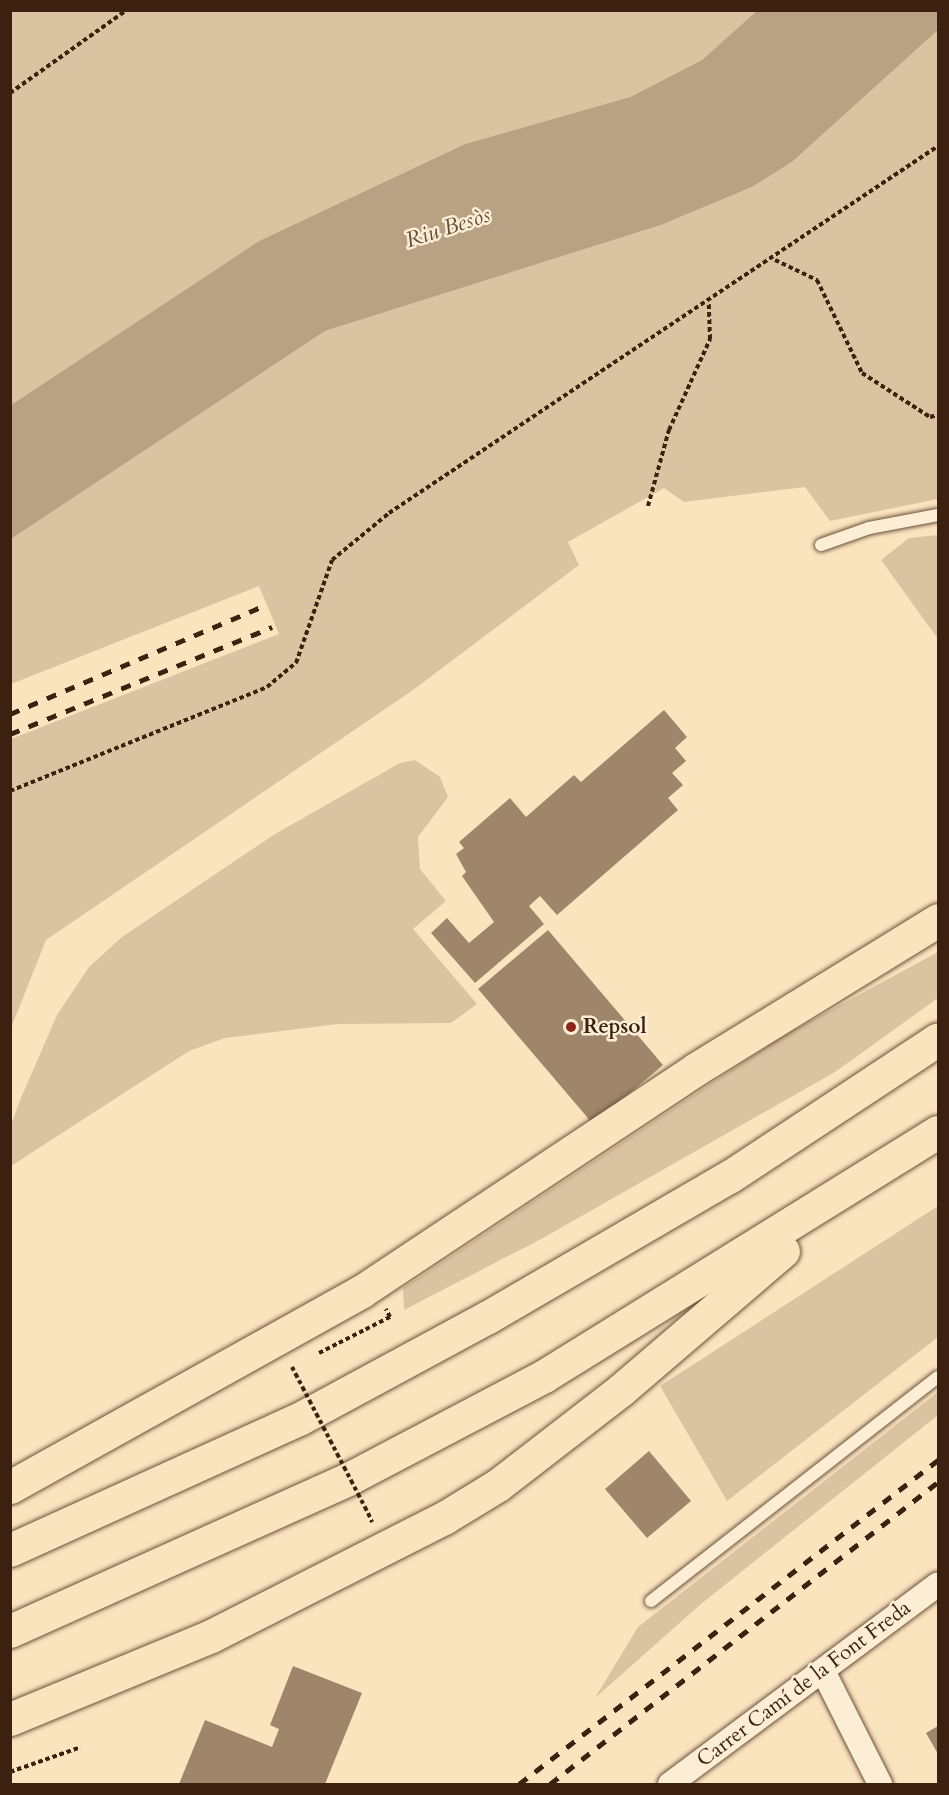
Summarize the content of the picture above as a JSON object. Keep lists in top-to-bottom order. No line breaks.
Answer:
{"streets":{"street":["Carrer Camí de la Font Freda"]},"water":["Riu Besòs"],"places":["Repsol"]}
